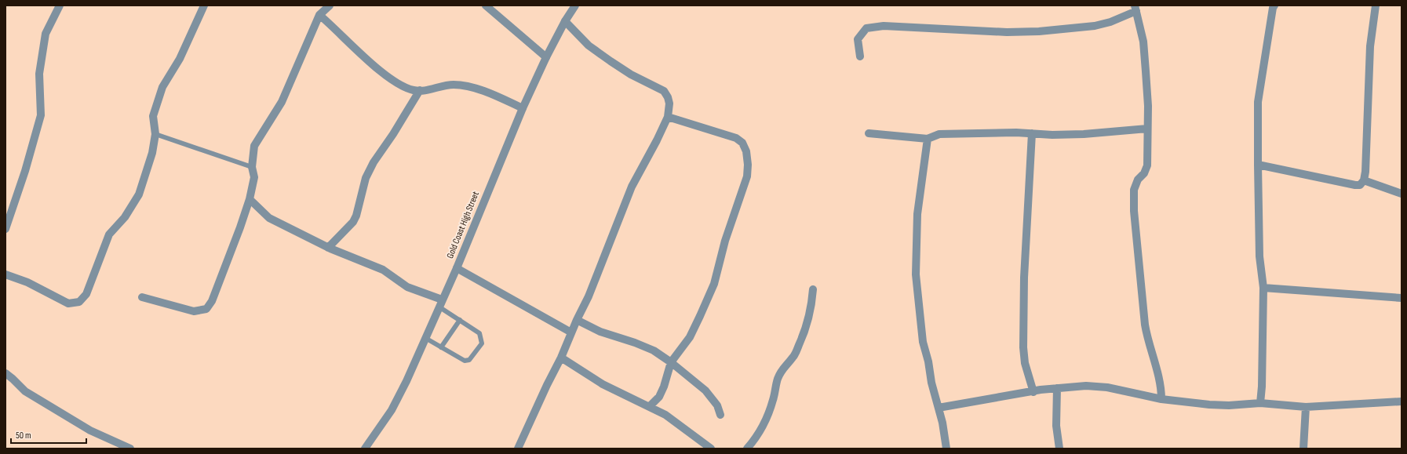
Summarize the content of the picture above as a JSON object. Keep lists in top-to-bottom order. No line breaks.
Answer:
{"streets":{"street":["Gold Coast High Street"]},"scale_bar":"50 m"}
